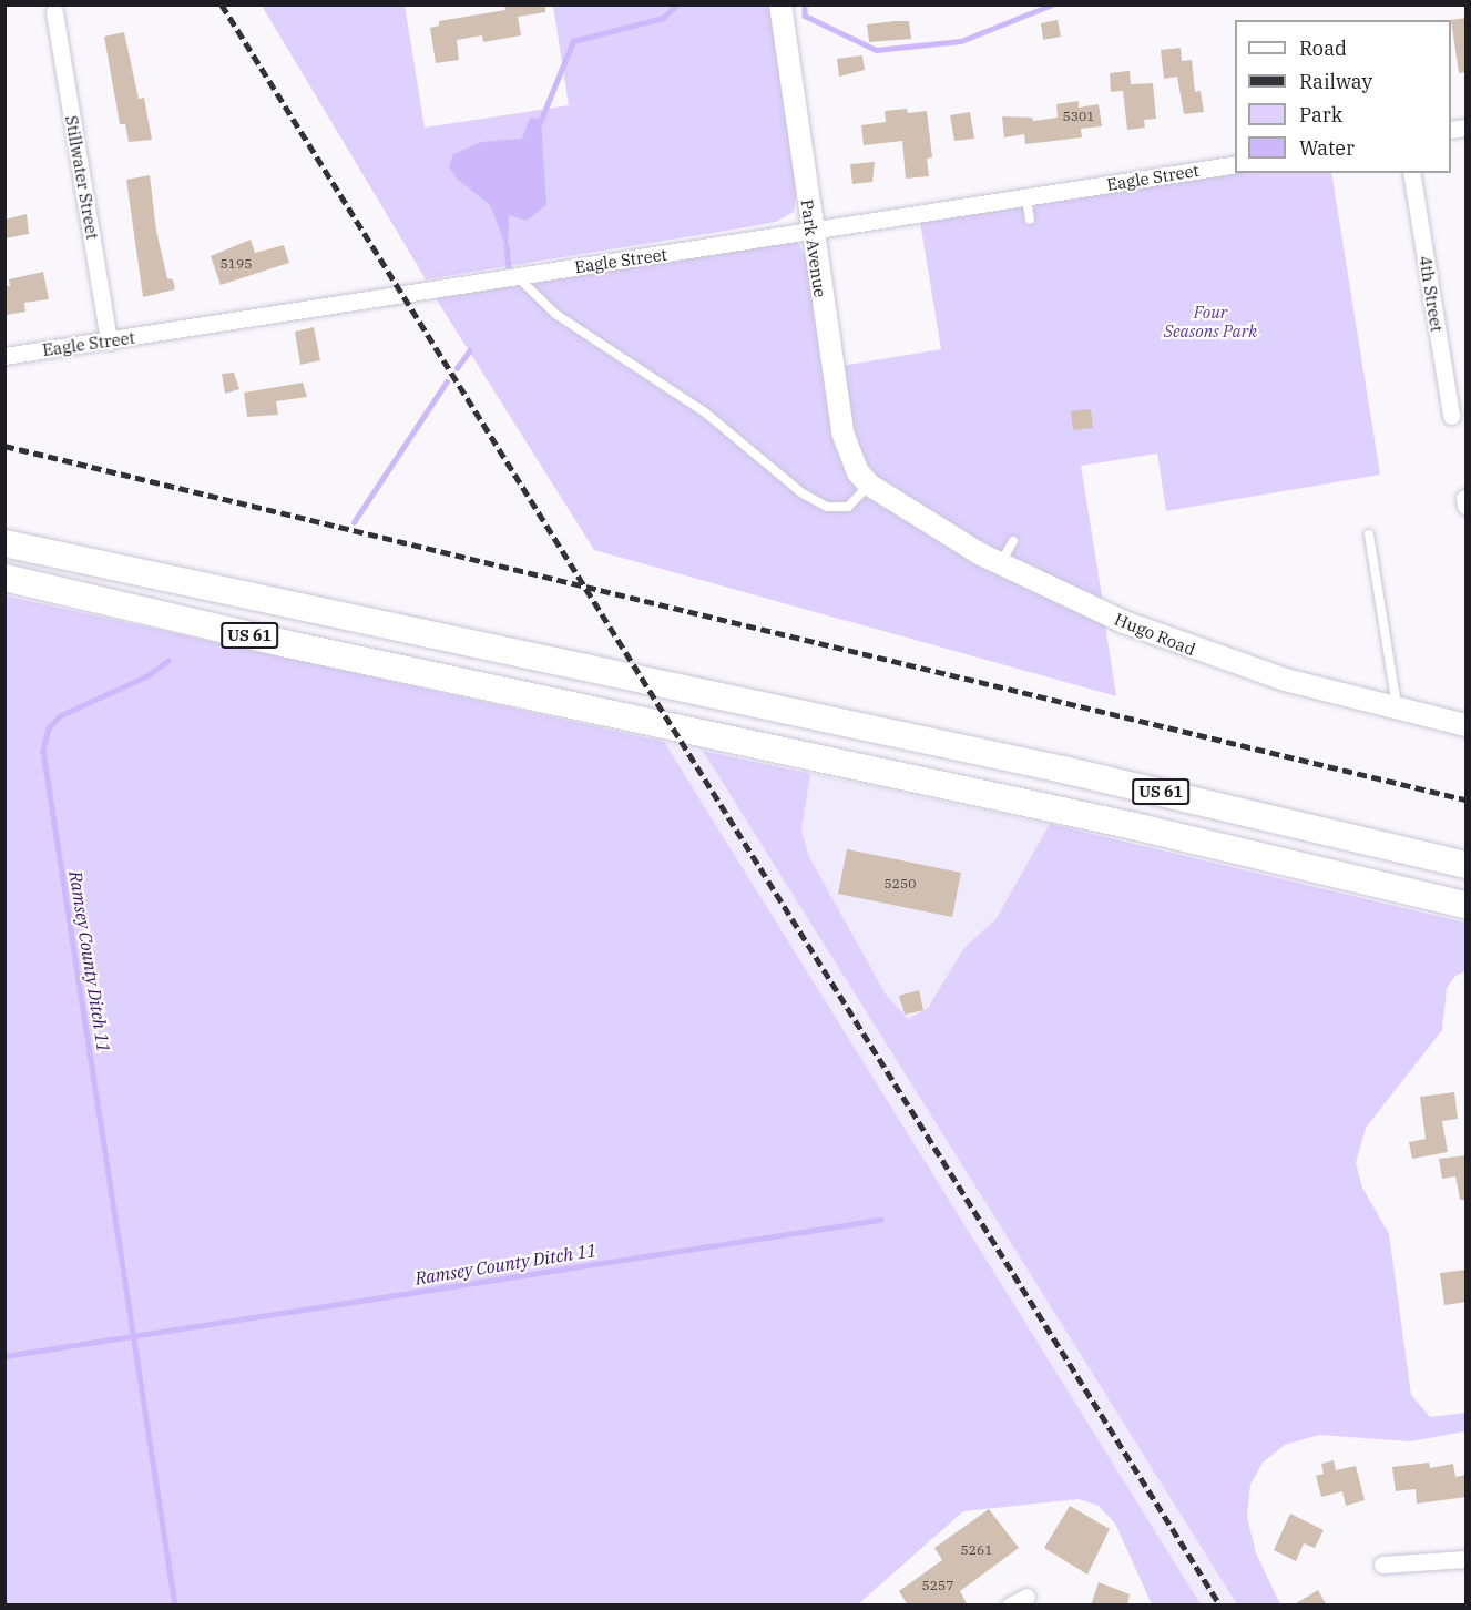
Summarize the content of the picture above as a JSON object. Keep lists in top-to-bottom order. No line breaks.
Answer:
{"streets":{"main road":["US 61"],"street":["Stillwater Street","Eagle Street","Park Avenue","4th Street","Hugo Road"]},"crossings":[["Stillwater Street","Eagle Street"],["Eagle Street","Park Avenue"],["Park Avenue","Hugo Road"]],"water":["Ramsey County Ditch 11"],"parks":["Four Seasons Park"],"house_numbers":["5301","5195","5250","5261","5257"],"legend":["Road","Railway","Park","Water"]}
